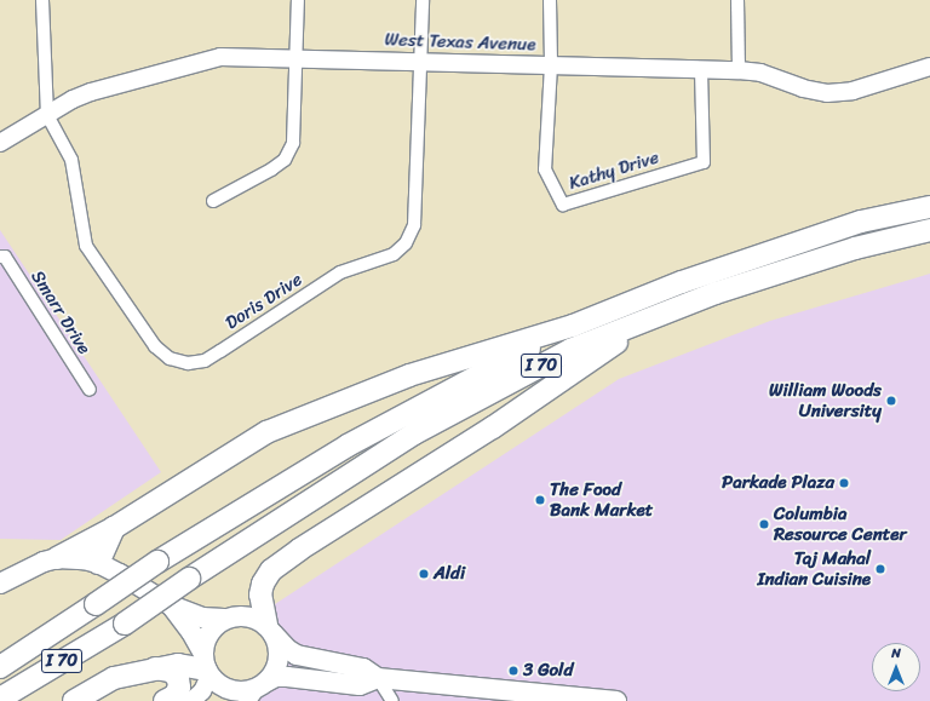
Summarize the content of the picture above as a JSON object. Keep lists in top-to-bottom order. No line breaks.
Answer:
{"streets":{"highway":["I 70"],"street":["West Texas Avenue","Kathy Drive","Doris Drive","Smarr Drive"]},"crossings":[["West Texas Avenue","Kathy Drive"],["West Texas Avenue","Doris Drive"]],"places":["William Woods University","Parkade Plaza","The Food Bank Market","Columbia Resource Center","Taj Mahal Indian Cuisine","Aldi","3 Gold"],"north":"top"}
